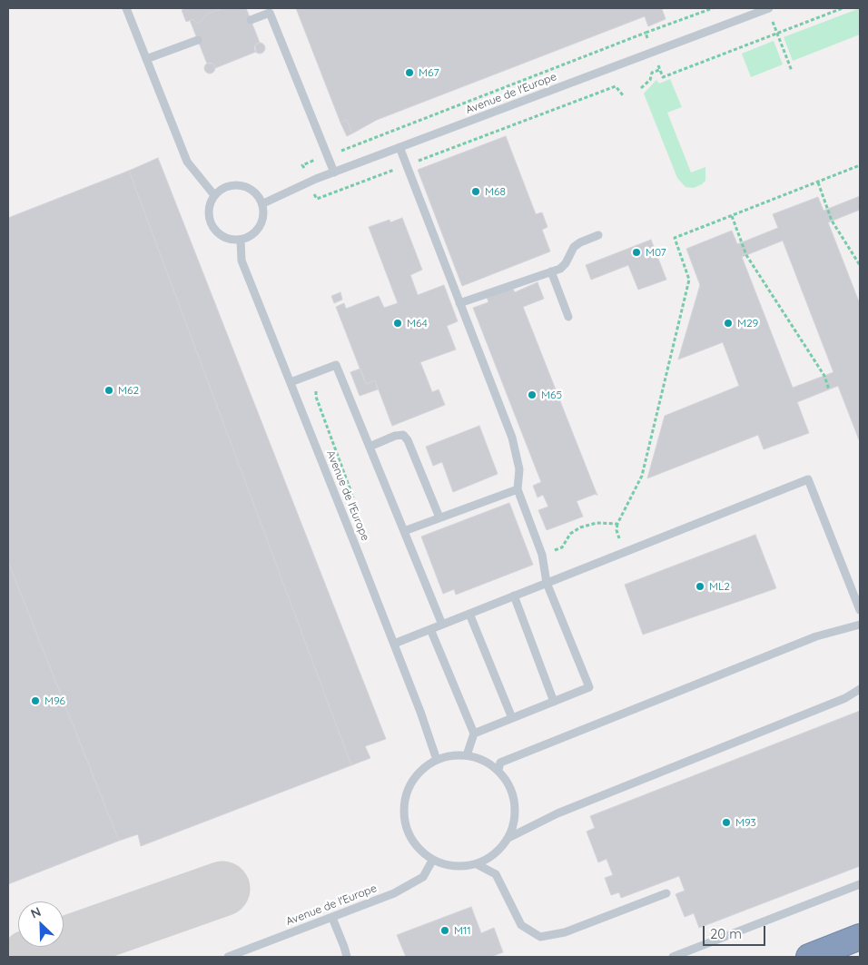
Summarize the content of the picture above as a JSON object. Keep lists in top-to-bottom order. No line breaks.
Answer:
{"streets":{"lane":["Avenue de l'Europe"]},"places":["M67","M68","M07","M64","M29","M62","M65","ML2","M96","M93","M11"],"scale_bar":"20 m","north":"top left"}
